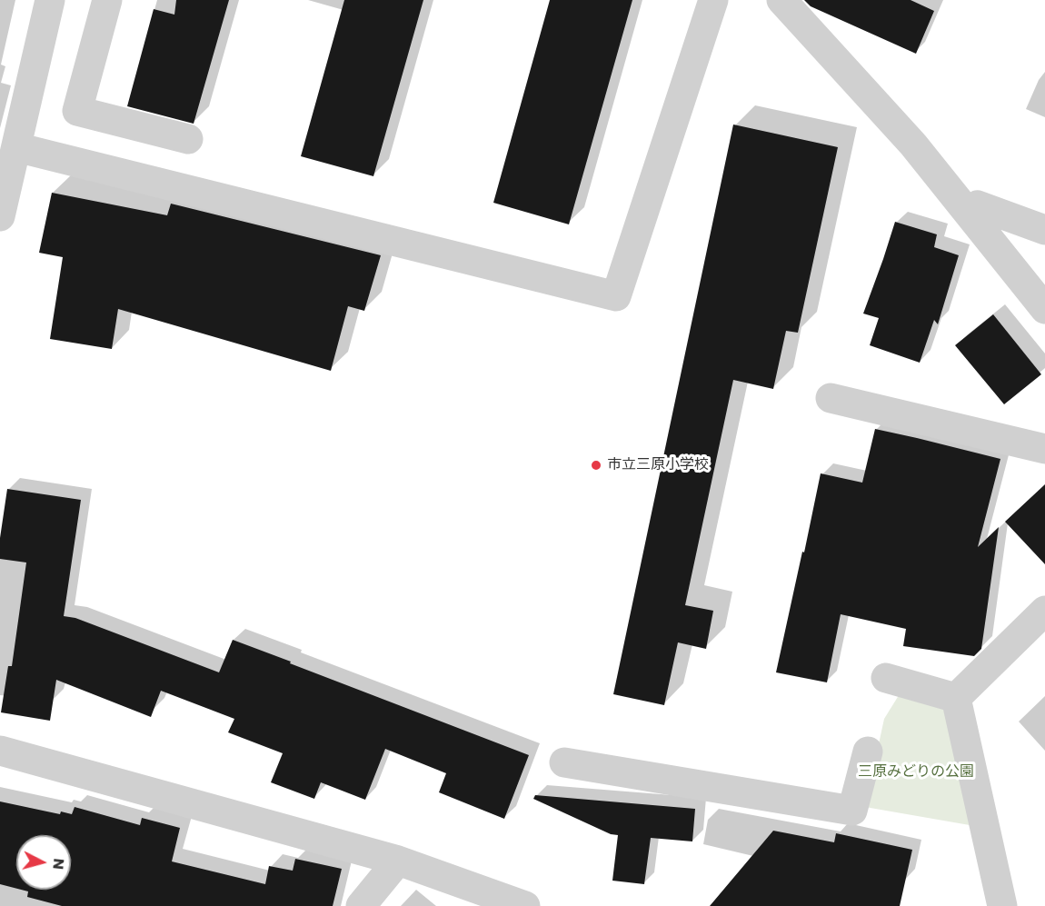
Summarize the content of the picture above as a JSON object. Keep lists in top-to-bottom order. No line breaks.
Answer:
{"parks":["三原みどりの公園"],"places":["市立三原小学校"],"north":"right"}
